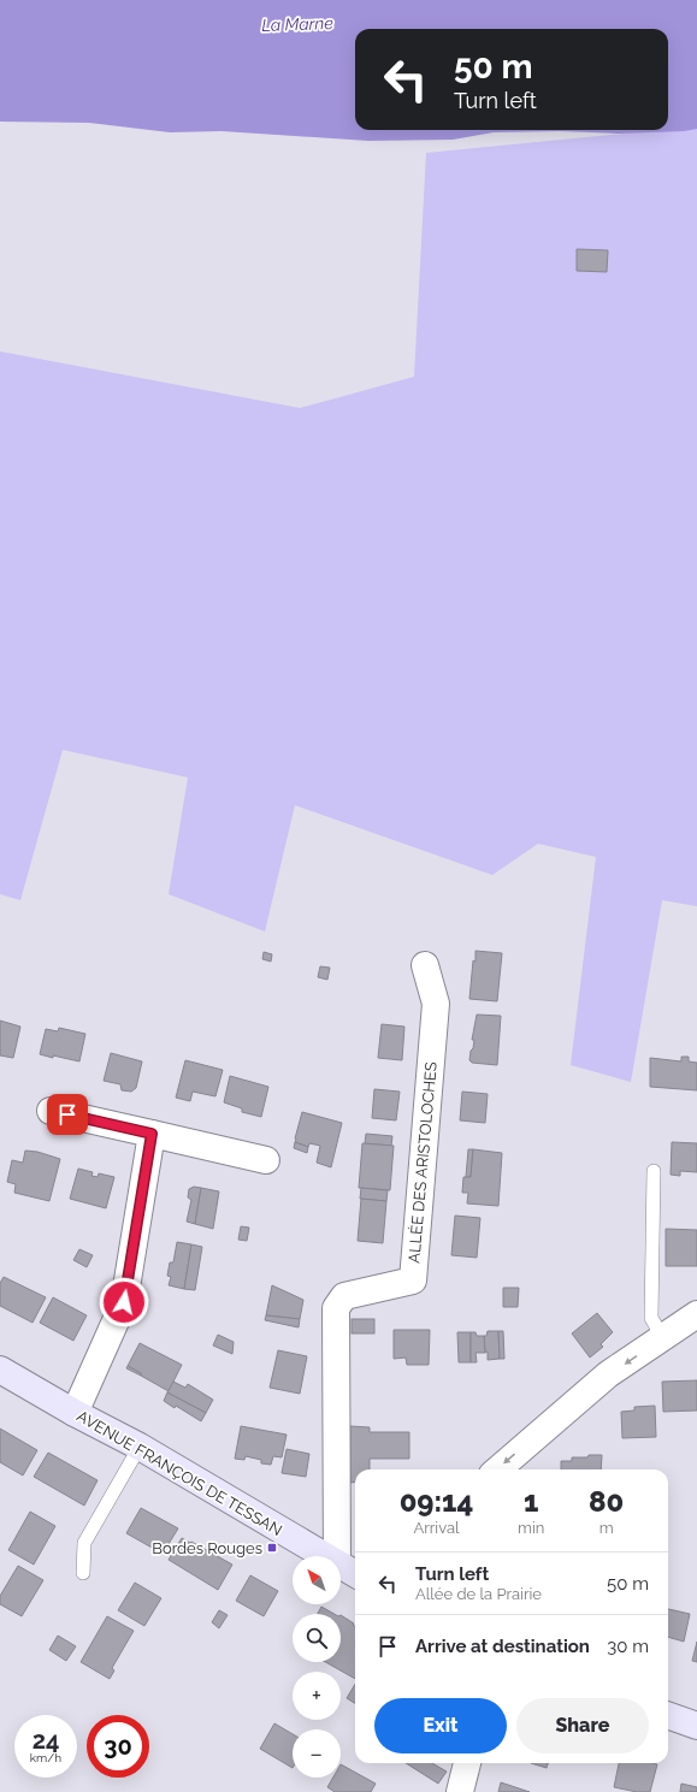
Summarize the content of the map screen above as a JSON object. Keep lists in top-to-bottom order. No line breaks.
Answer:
{"streets":{"street":["ALLÉE DES ARISTOLOCHES","AVENUE FRANÇOIS DE TESSAN"]},"water":["La Marne"],"places":{"transit":["Bordes Rouges"]},"north":"top left","page":{"turn":["50 m","Turn left"],"eta":["09:14","Arrival","1","min","80","m"],"list":[{"name":"Turn left","note":"Allée de la Prairie","value":"50 m"},{"name":"Arrive at destination","value":"30 m"}],"map_buttons":["+","−"],"buttons":["Exit","Share"],"speed":"24 km/h","limit":"30"}}
